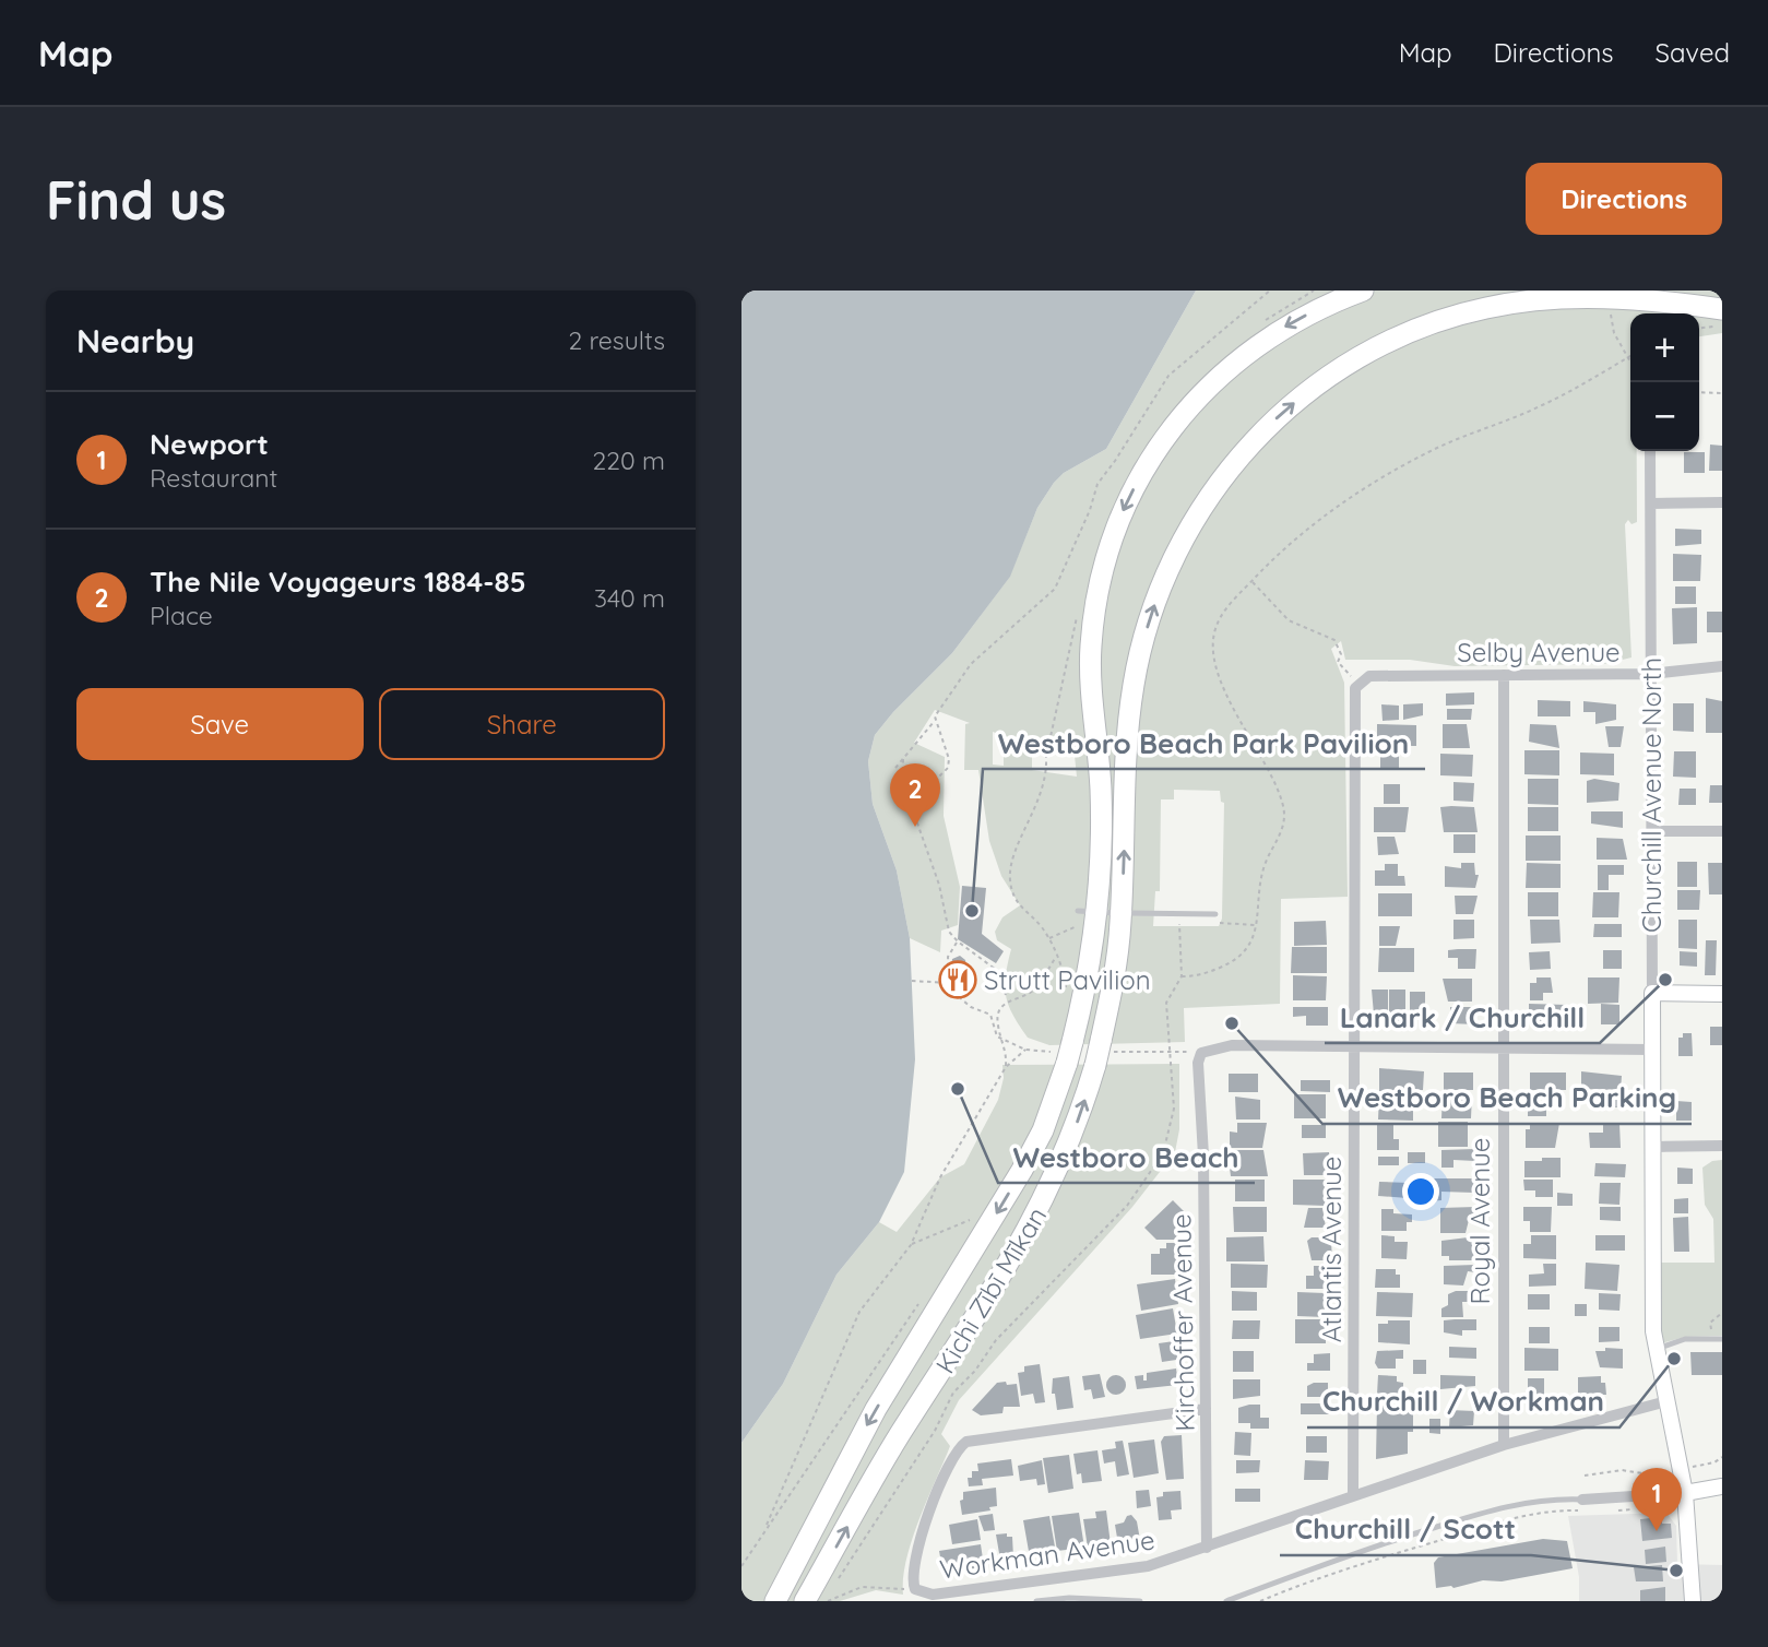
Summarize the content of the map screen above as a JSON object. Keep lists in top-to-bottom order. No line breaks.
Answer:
{"streets":{"highway":["Kichi Zībī Mīkan"],"street":["Selby Avenue","Churchill Avenue North","Royal Avenue","Atlantis Avenue","Kirchoffer Avenue","Workman Avenue"]},"crossings":[["Selby Avenue","Churchill Avenue North"],["Selby Avenue","Royal Avenue"],["Selby Avenue","Atlantis Avenue"],["Churchill Avenue North","Workman Avenue"],["Royal Avenue","Workman Avenue"],["Atlantis Avenue","Workman Avenue"],["Kirchoffer Avenue","Workman Avenue"]],"places":{"other":["Westboro Beach Park Pavilion","Lanark / Churchill","Westboro Beach Parking","Westboro Beach","Churchill / Workman","Churchill / Scott"],"restaurant":["Strutt Pavilion"]},"page":{"header":"Map","nav":["Map","Directions","Saved"],"buttons":["Directions",["Save","Share"]],"title":"Find us","heading":["Nearby","2 results"],"map_buttons":["+","−"],"list":[{"mark":"1","name":"Newport","note":"Restaurant","value":"220 m"},{"mark":"2","name":"The Nile Voyageurs 1884-85","note":"Place","value":"340 m"}],"pins":["2","1"]}}
